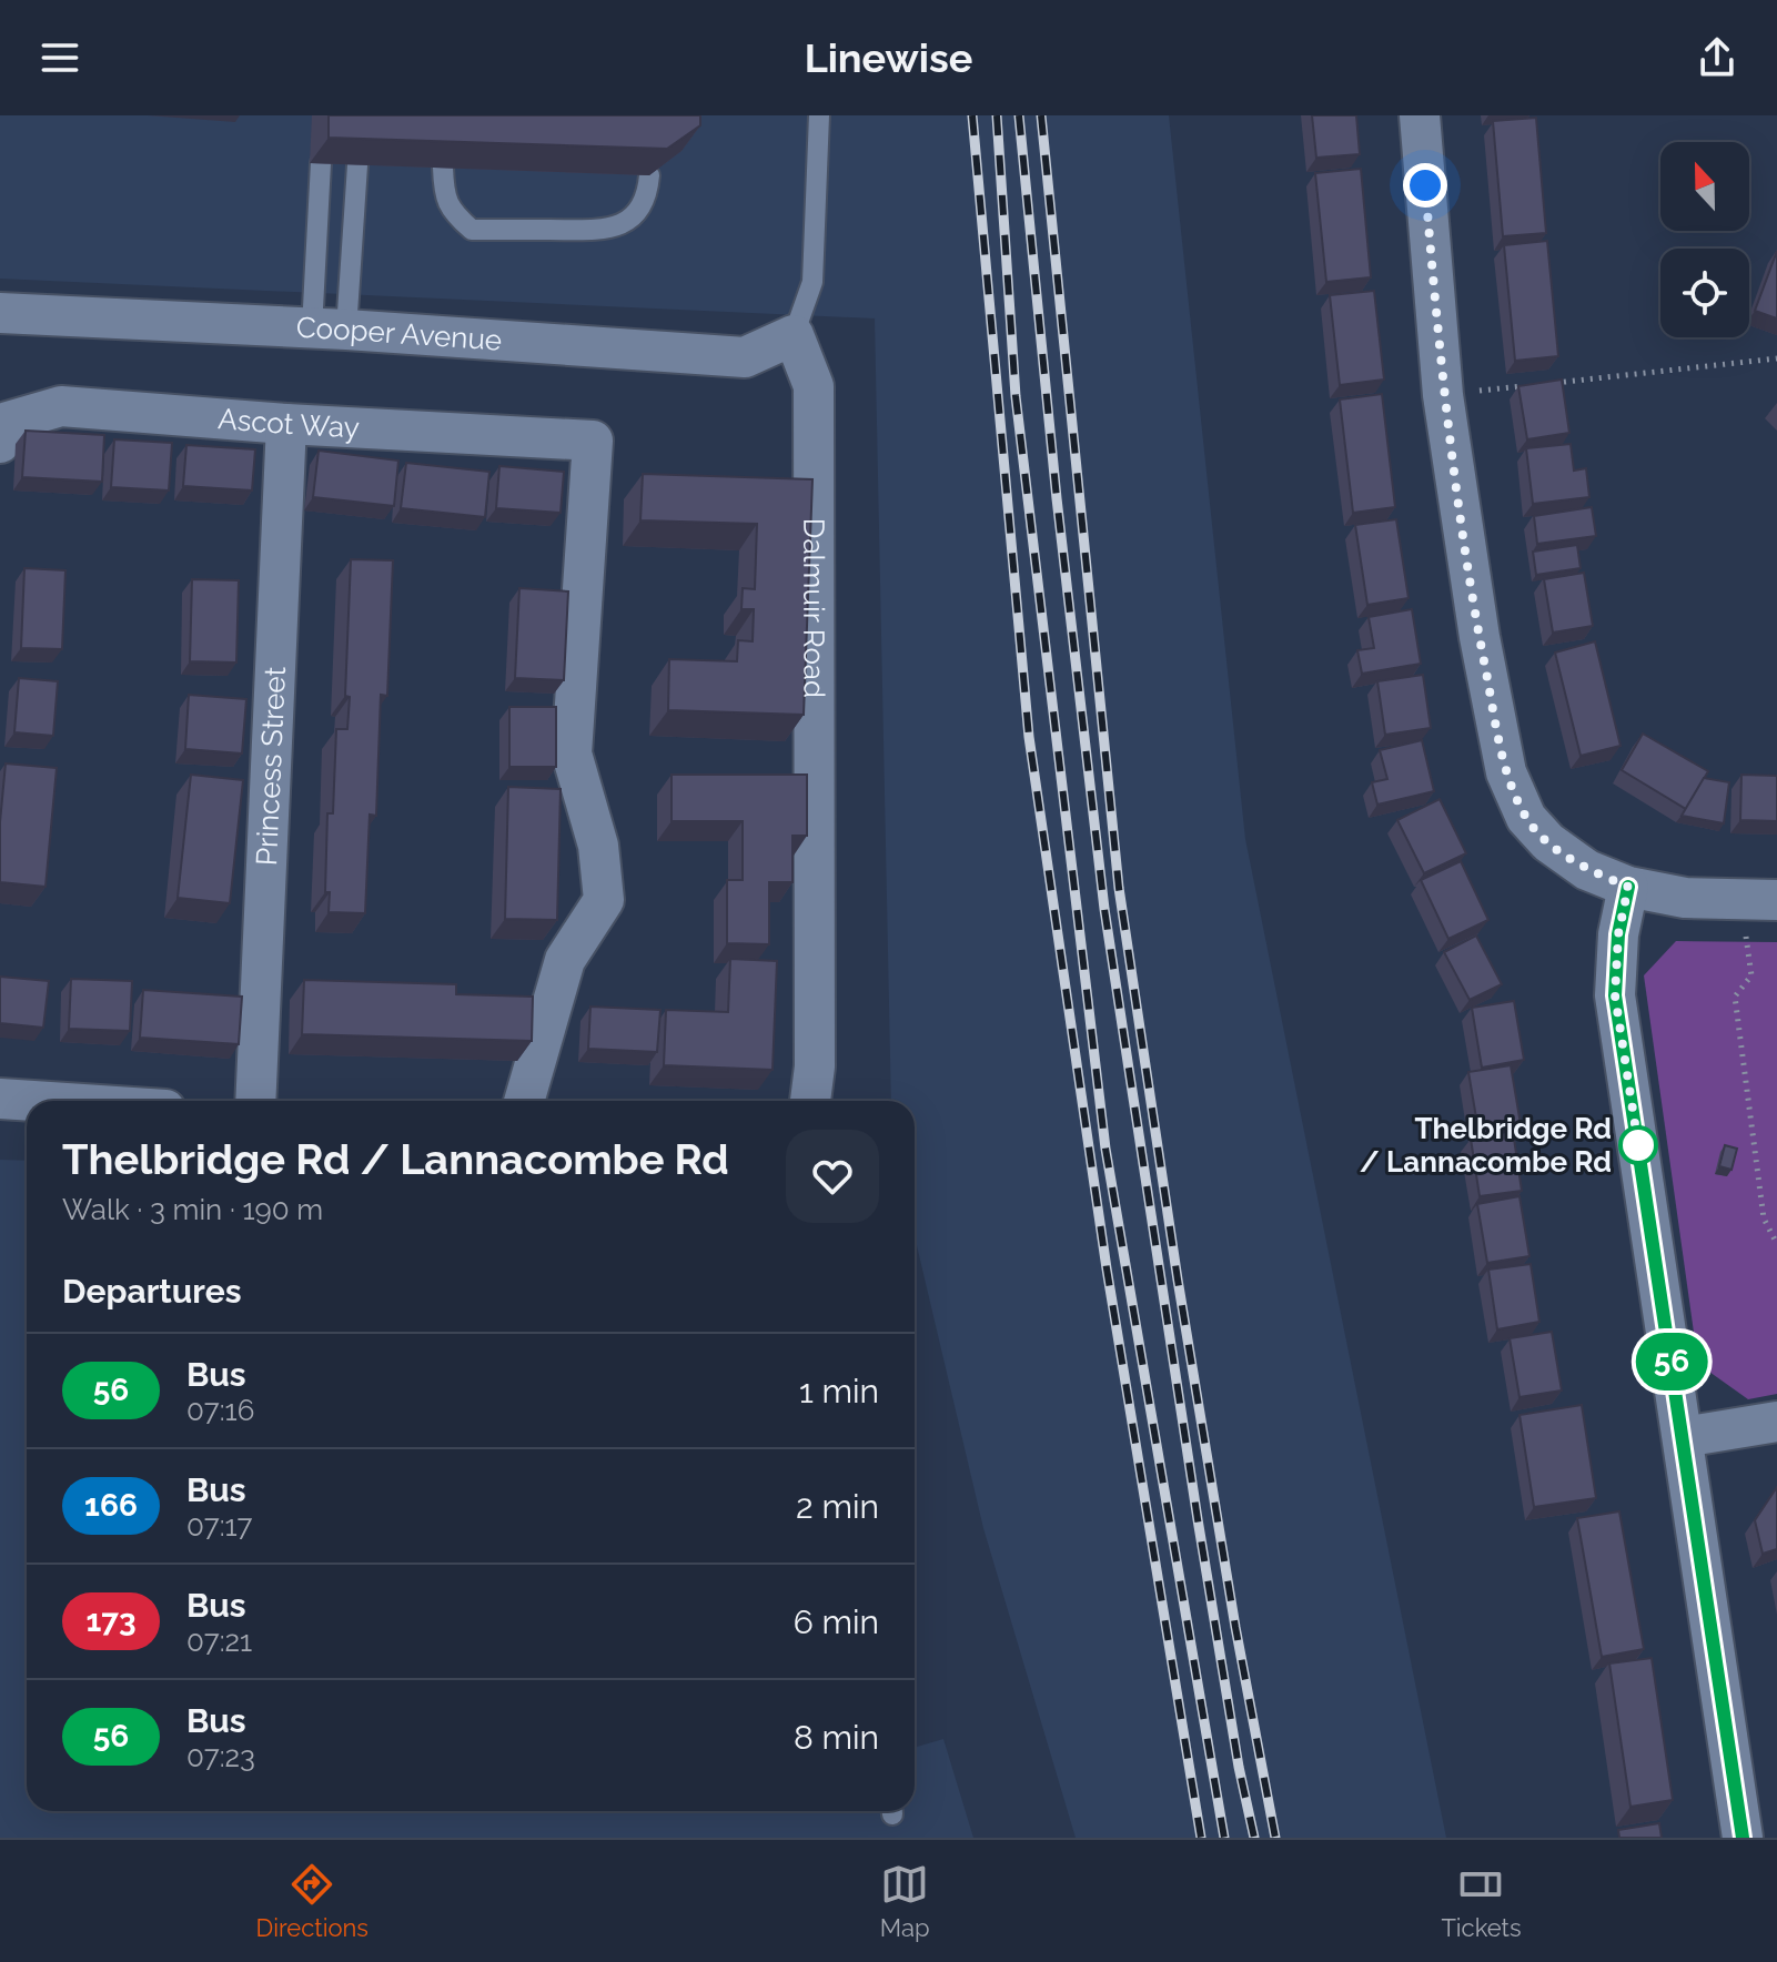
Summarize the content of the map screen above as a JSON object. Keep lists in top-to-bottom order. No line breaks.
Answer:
{"streets":{"street":["Cooper Avenue","Ascot Way","Dalmuir Road","Princess Street"]},"crossings":[["Cooper Avenue","Dalmuir Road"],["Ascot Way","Princess Street"]],"places":["Thelbridge Rd / Lannacombe Rd"],"lines":["bus line 56"],"north":"top","page":{"header":"Linewise","on_map":"56","heading":[["Thelbridge Rd / Lannacombe Rd","Walk · 3 min · 190 m"],"Departures"],"list":[{"mark":"56","name":"Bus","note":"07:16","value":"1 min"},{"mark":"166","name":"Bus","note":"07:17","value":"2 min"},{"mark":"173","name":"Bus","note":"07:21","value":"6 min"},{"mark":"56","name":"Bus","note":"07:23","value":"8 min"}],"tabs":["Directions","Map","Tickets"]}}
